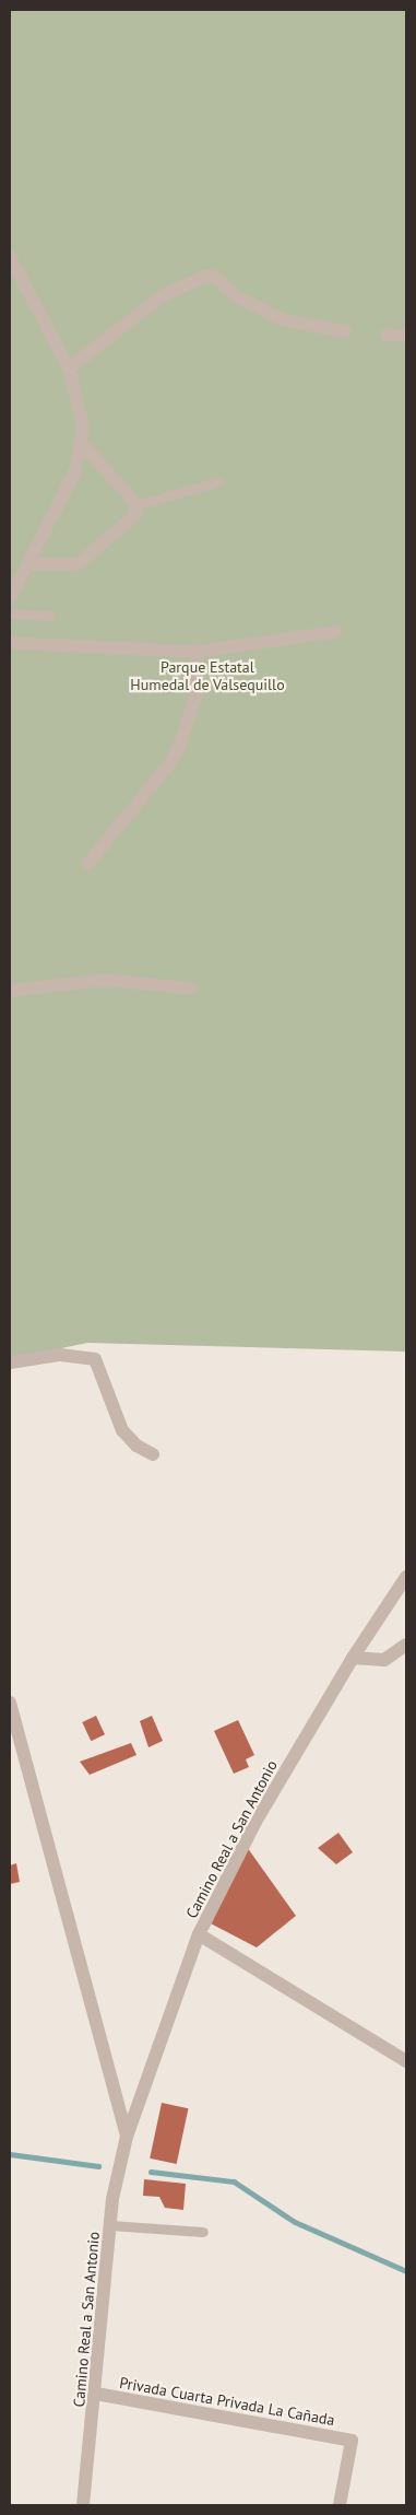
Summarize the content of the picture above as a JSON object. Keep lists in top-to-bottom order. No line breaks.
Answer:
{"streets":{"street":["Camino Real a San Antonio","Privada Cuarta Privada La Cañada"]},"crossings":[["Camino Real a San Antonio","Privada Cuarta Privada La Cañada"]],"parks":["Parque Estatal Humedal de Valsequillo"]}
